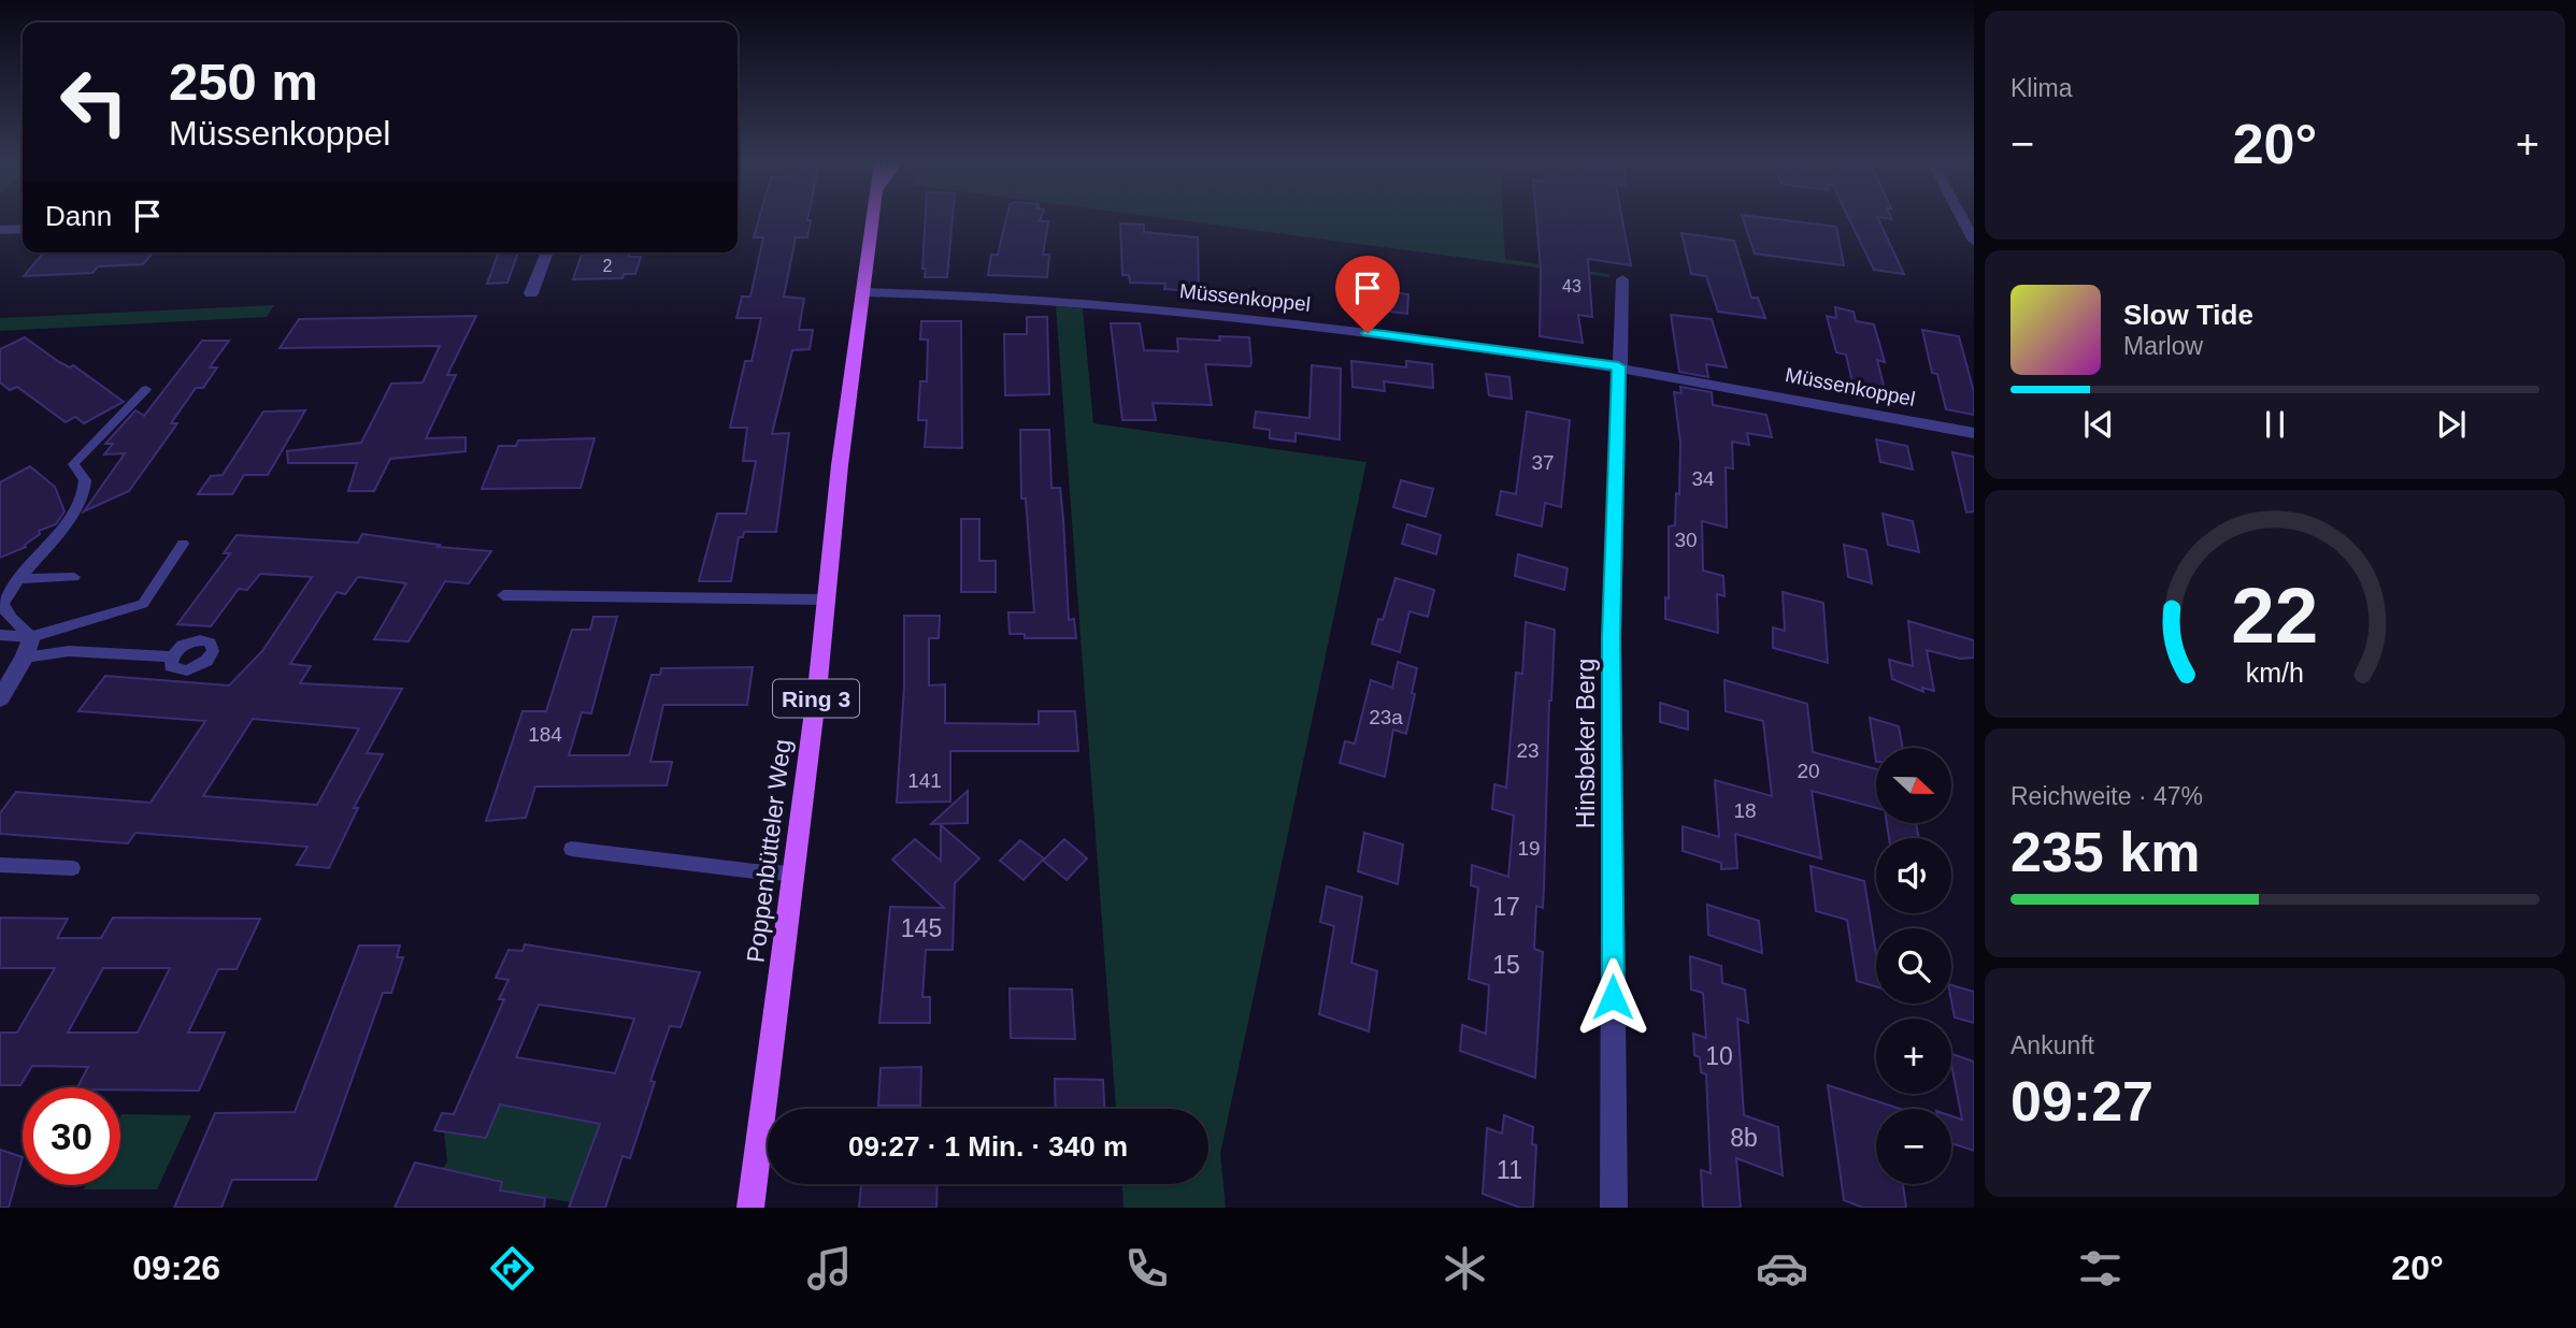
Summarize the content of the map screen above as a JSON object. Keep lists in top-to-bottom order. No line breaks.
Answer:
{"streets":{"main road":["Ring 3","Poppenbütteler Weg"],"street":["Müssenkoppel","Hinsbeker Berg"]},"crossings":[["Müssenkoppel","Hinsbeker Berg"],["Müssenkoppel","Poppenbütteler Weg"]],"house_numbers":["2","43","37","34","30","23a","184","23","20","141","18","19","17","145","15","10","8b","11"],"north":"right","page":{"tile":["Klima",["Reichweite · 47%","235 km"],["Ankunft","09:27"]],"turn":["250 m","Müssenkoppel"],"heat":["−","20°","+"],"then":"Dann","song":["Slow Tide","Marlow"],"map_buttons":["+","−"],"limit":"30","trip":"09:27 · 1 Min. · 340 m","tabs":["09:26","20°"],"gauge":["22","km/h"]}}
